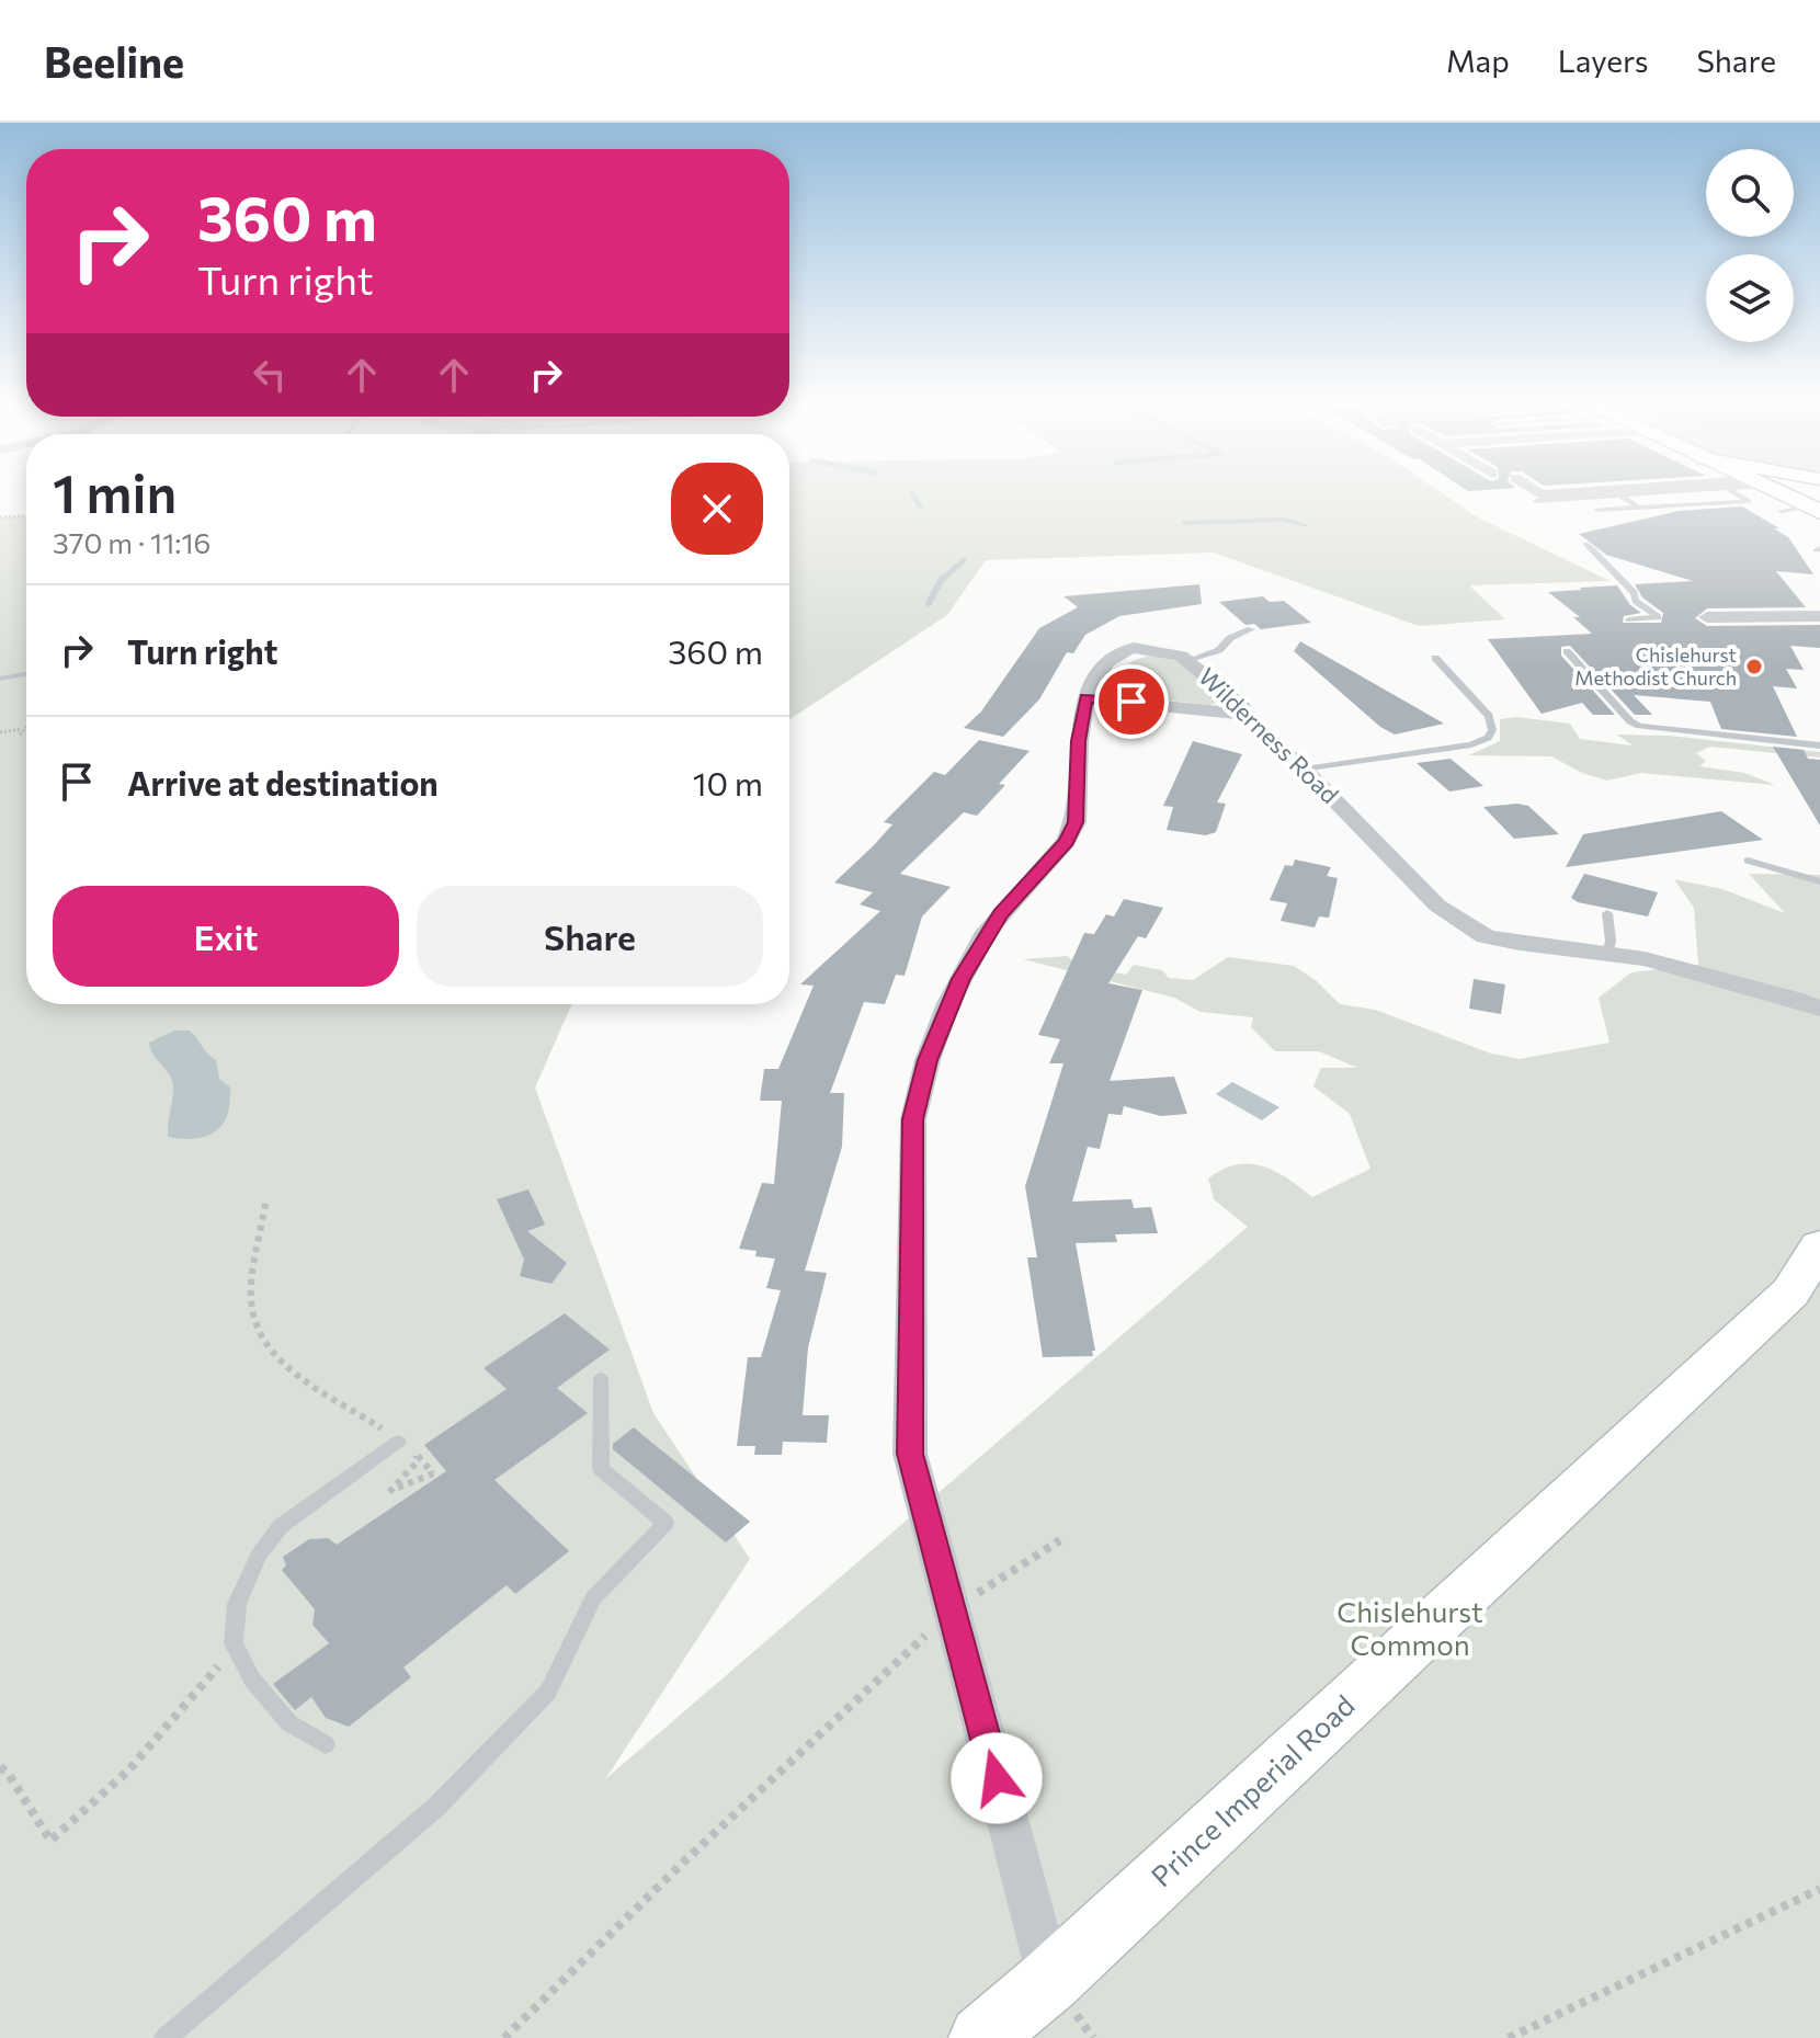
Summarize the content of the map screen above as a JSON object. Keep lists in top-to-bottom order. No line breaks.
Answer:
{"streets":{"main road":["Prince Imperial Road"],"street":["Wilderness Road"]},"crossings":[["Wilderness Road","Prince Imperial Road"]],"parks":["Chislehurst Common"],"places":["Chislehurst Methodist Church"],"page":{"header":"Beeline","nav":["Map","Layers","Share"],"turn":["360 m","Turn right"],"heading":["1 min","370 m · 11:16"],"list":[{"name":"Turn right","value":"360 m"},{"name":"Arrive at destination","value":"10 m"}],"buttons":["Exit","Share"]}}
